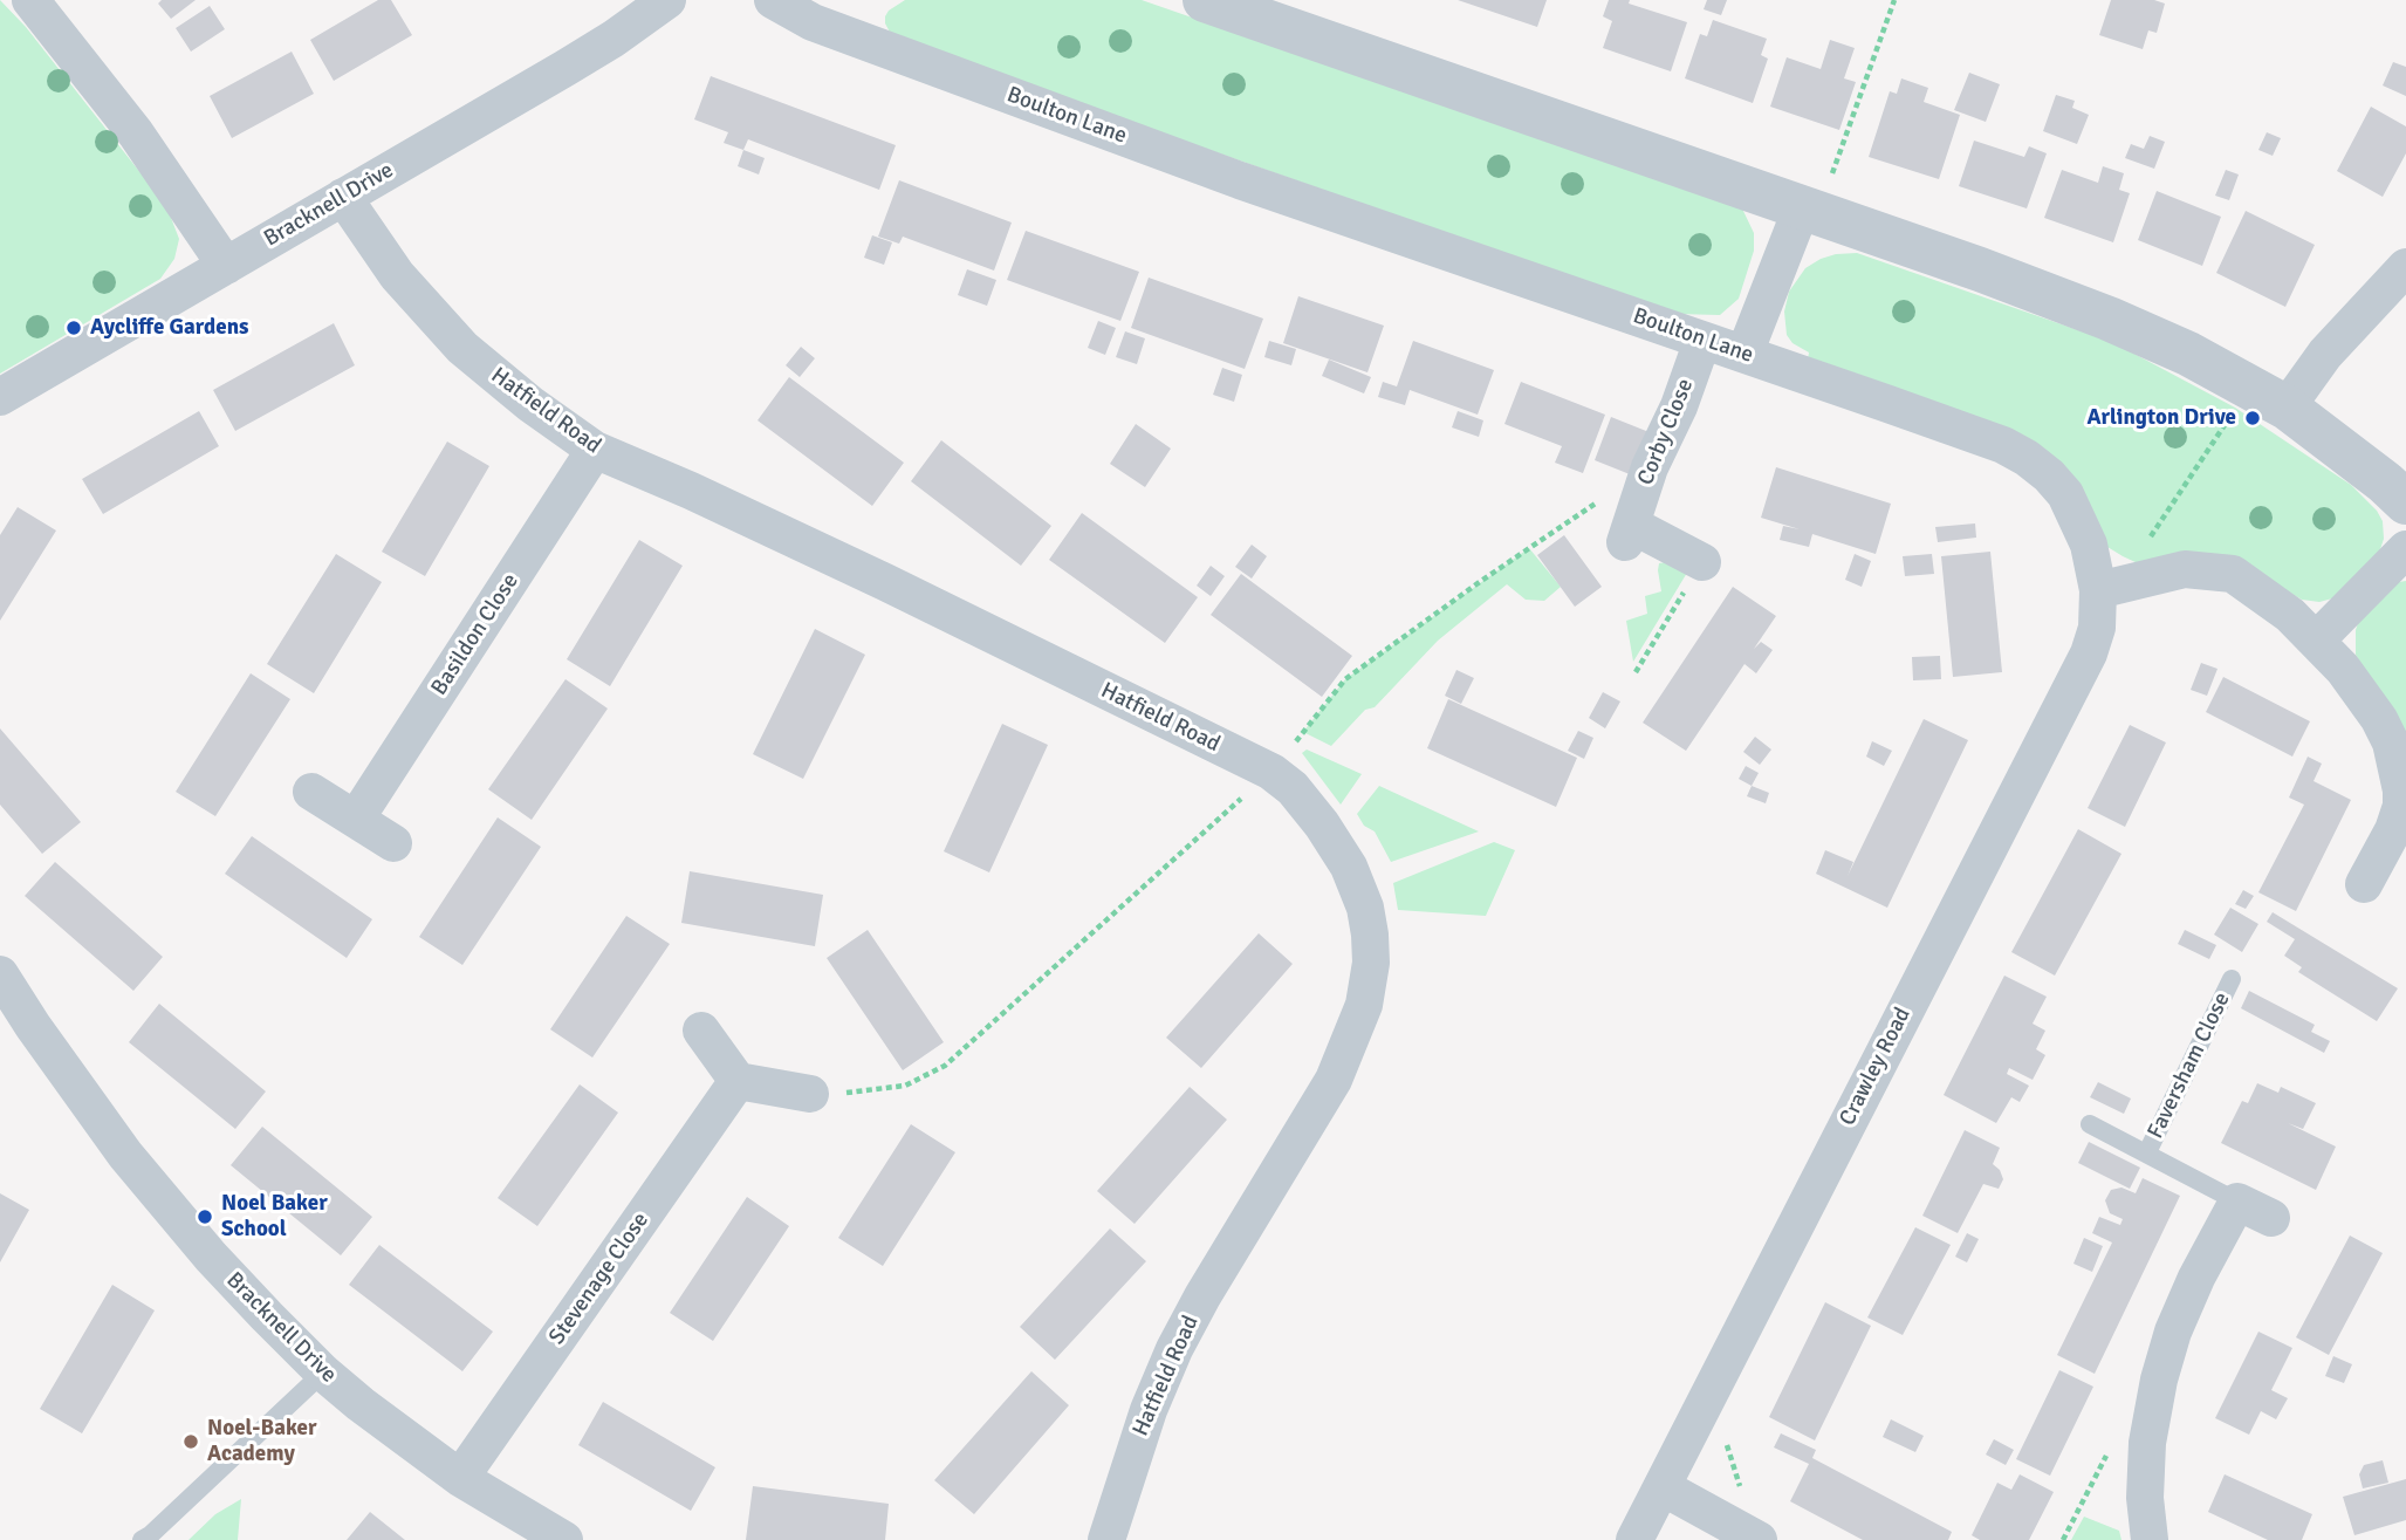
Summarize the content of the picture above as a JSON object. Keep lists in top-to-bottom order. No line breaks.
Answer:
{"streets":{"street":["Boulton Lane","Bracknell Drive","Hatfield Road","Corby Close","Basildon Close","Faversham Close","Crawley Road","Stevenage Close"]},"crossings":[["Boulton Lane","Corby Close"],["Boulton Lane","Crawley Road"],["Bracknell Drive","Hatfield Road"],["Bracknell Drive","Stevenage Close"],["Hatfield Road","Basildon Close"]],"places":["Aycliffe Gardens","Arlington Drive","Noel Baker School","Noel-Baker Academy"]}
